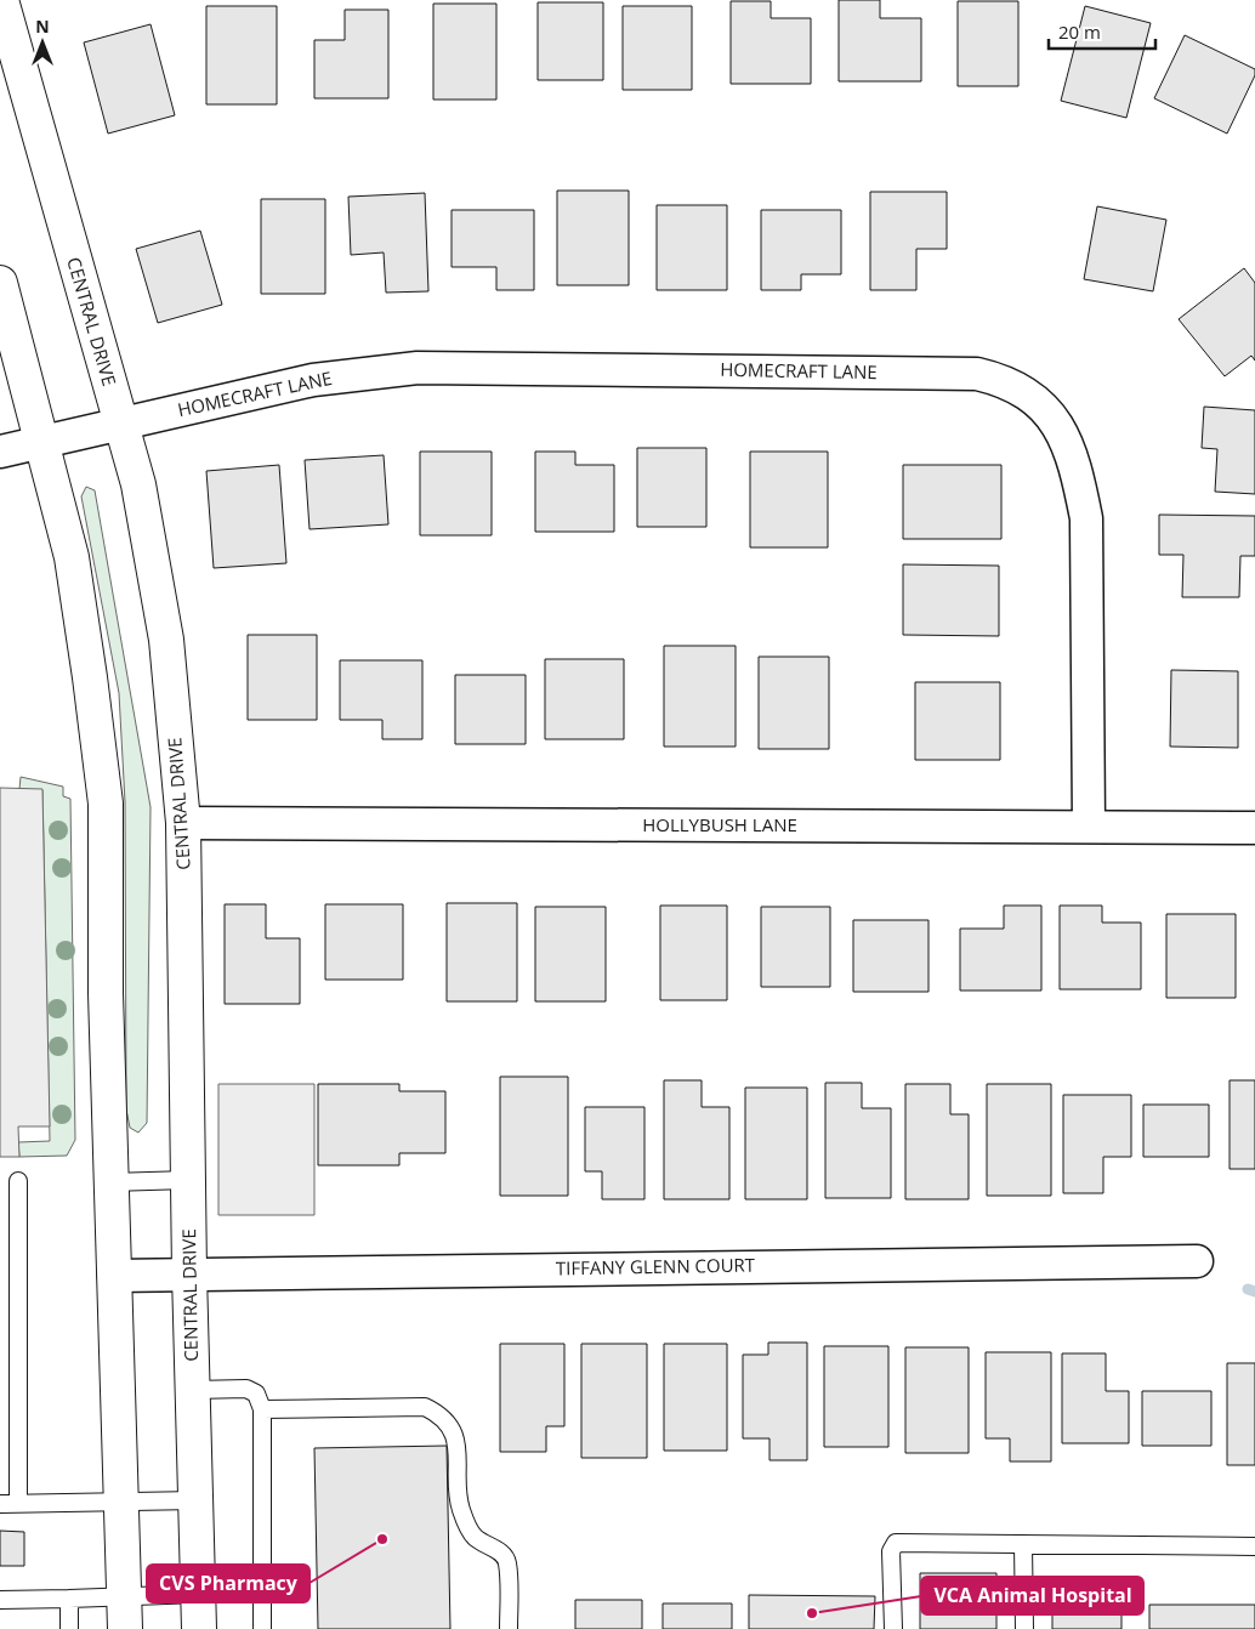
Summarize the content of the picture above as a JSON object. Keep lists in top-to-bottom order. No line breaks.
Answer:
{"streets":{"main road":["CENTRAL DRIVE"],"street":["HOMECRAFT LANE","HOLLYBUSH LANE","TIFFANY GLENN COURT"]},"crossings":[["CENTRAL DRIVE","HOMECRAFT LANE"],["CENTRAL DRIVE","HOLLYBUSH LANE"],["CENTRAL DRIVE","TIFFANY GLENN COURT"],["HOMECRAFT LANE","HOLLYBUSH LANE"]],"places":["CVS Pharmacy","VCA Animal Hospital"],"scale_bar":"20 m","north":"top"}
